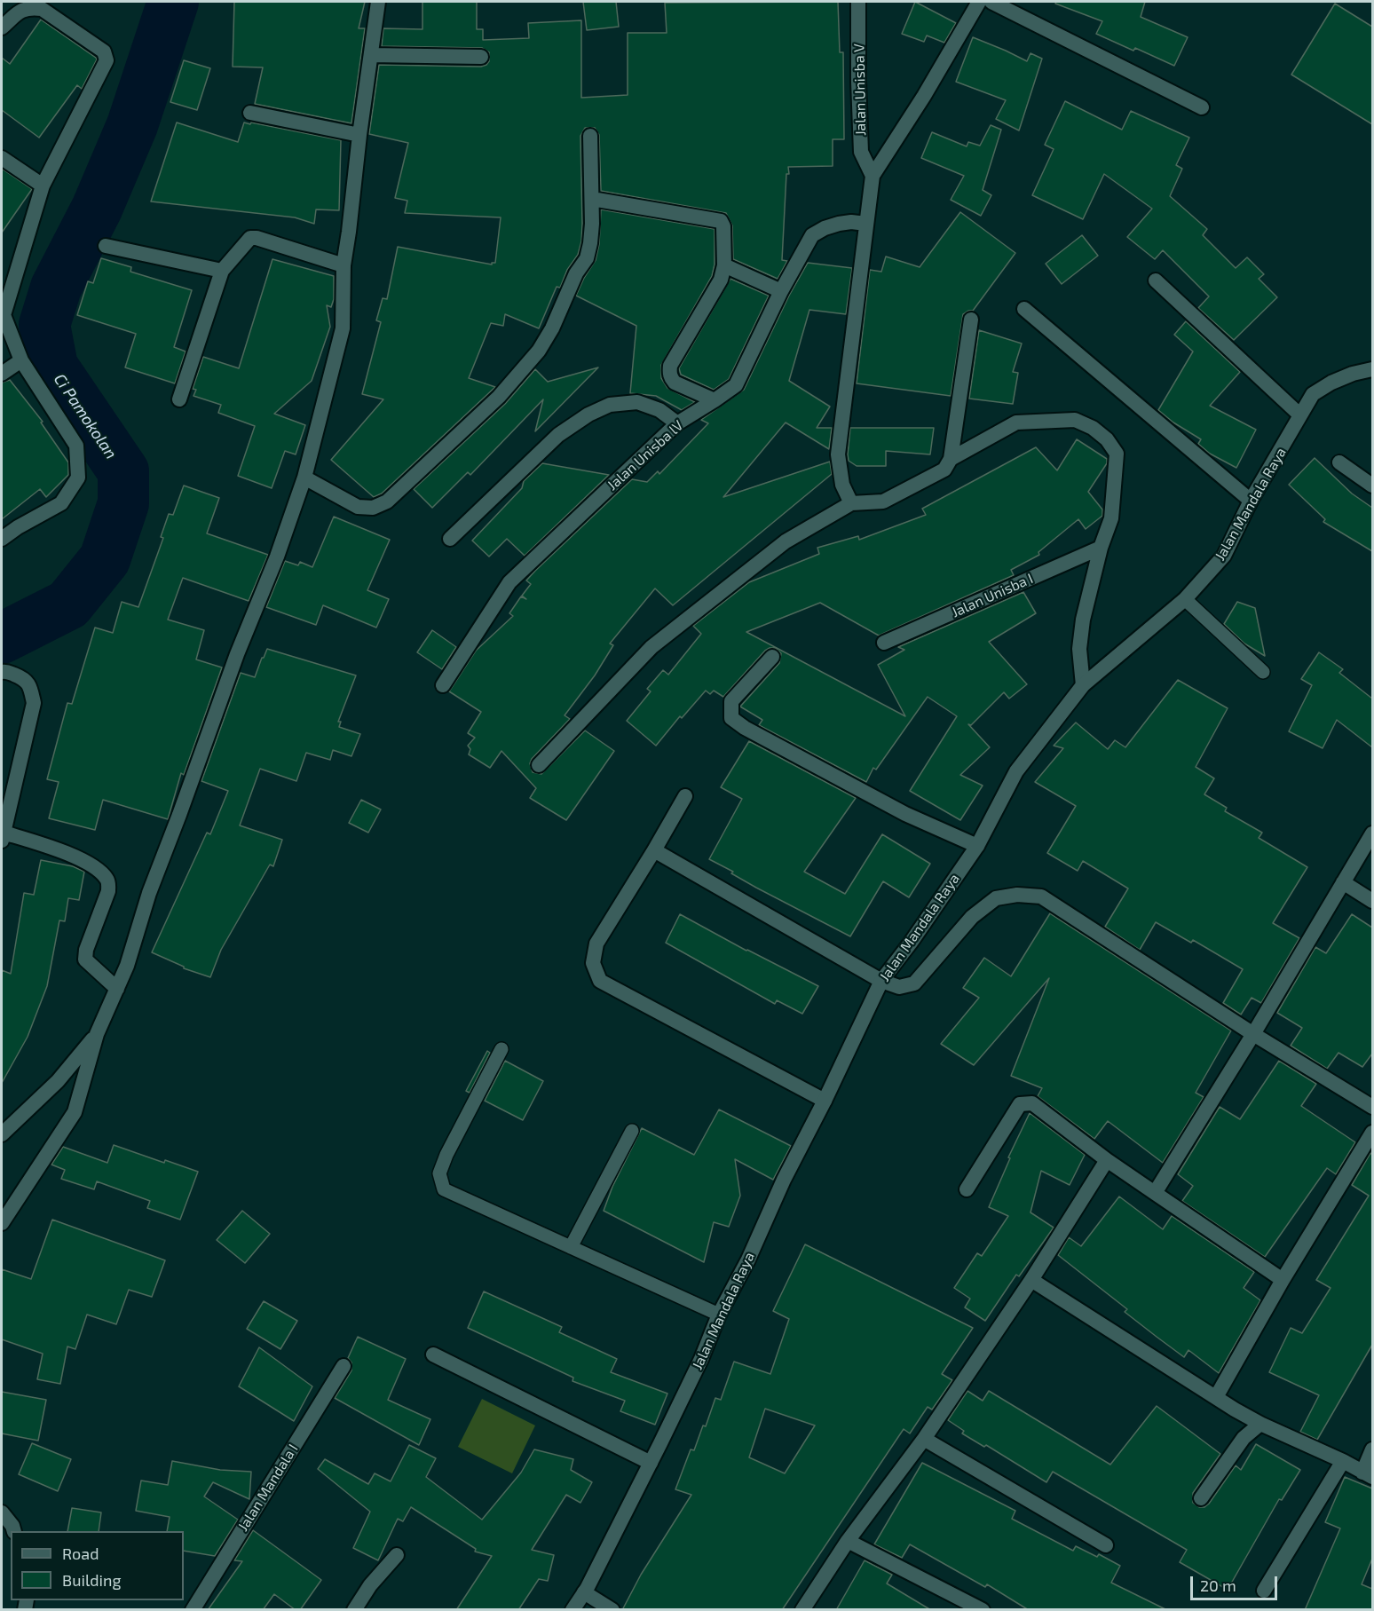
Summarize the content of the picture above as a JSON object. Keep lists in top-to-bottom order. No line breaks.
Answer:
{"streets":{"street":["Jalan Unisba V","Jalan Unisba lV","Jalan Mandala Raya","Jalan Unisba I","Jalan Mandala I"]},"water":["Ci Pamokolan"],"legend":["Road","Building"],"scale_bar":"20 m"}
